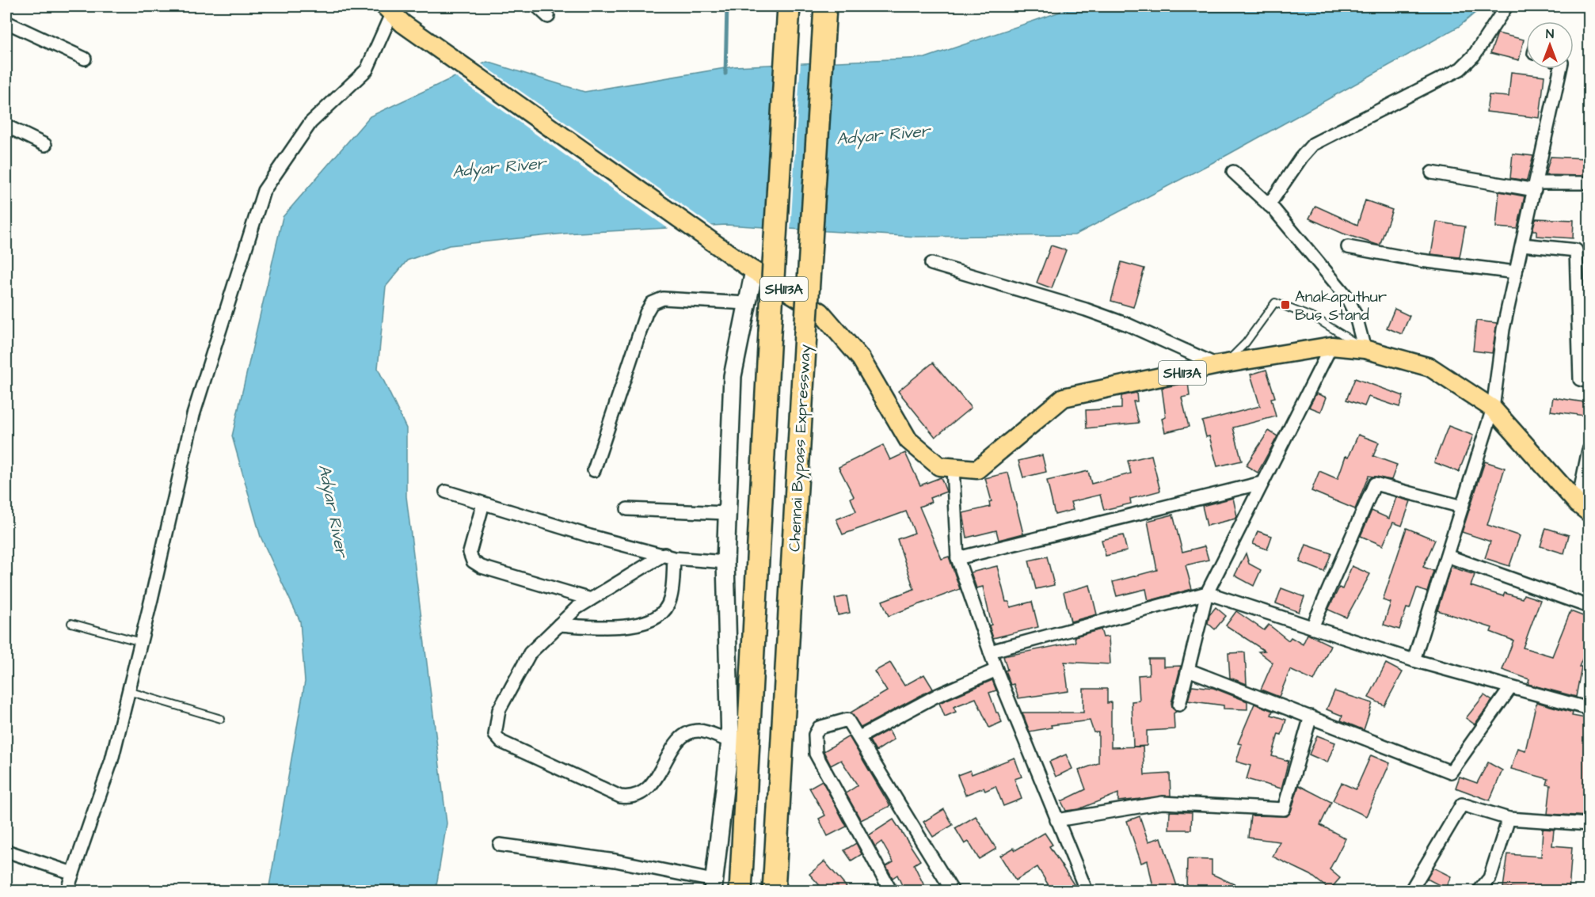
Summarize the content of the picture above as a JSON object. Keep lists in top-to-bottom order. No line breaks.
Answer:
{"streets":{"highway":["Chennai Bypass Expressway"],"main road":["SH113A"]},"water":["Adyar River"],"places":{"transit":["Anakaputhur Bus Stand"]},"north":"top"}
